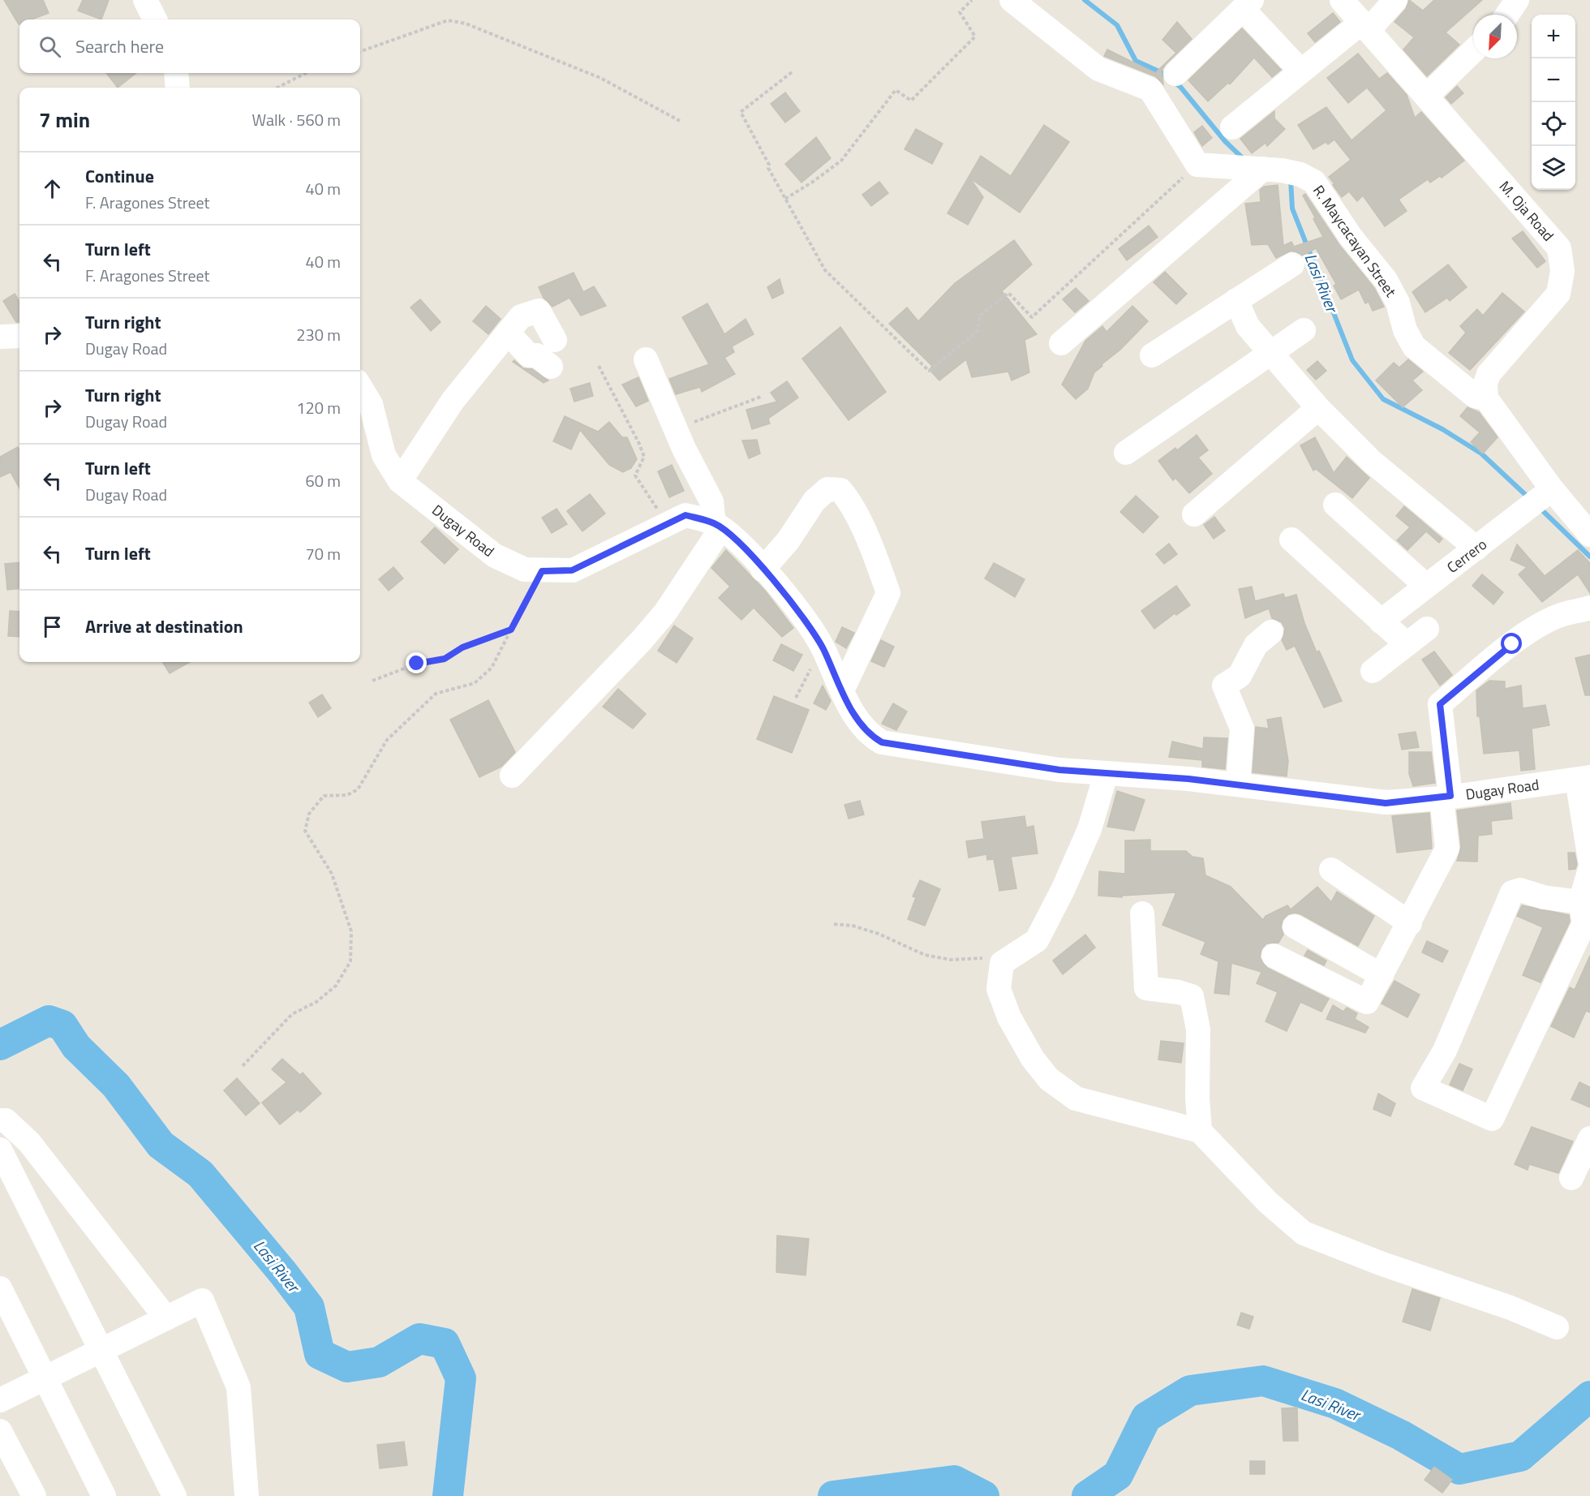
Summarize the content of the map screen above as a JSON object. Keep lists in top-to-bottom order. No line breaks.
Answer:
{"streets":{"street":["M. Oja Road","R. Maycacayan Street","Dugay Road","Cerrero"]},"crossings":[["M. Oja Road","R. Maycacayan Street"]],"water":["Lasi River"],"north":"bottom left","page":{"map_buttons":["+","−"],"search":"Search here","heading":["7 min","Walk · 560 m"],"list":[["Continue","F. Aragones Street","40 m"],["Turn left","F. Aragones Street","40 m"],["Turn right","Dugay Road","230 m"],["Turn right","Dugay Road","120 m"],["Turn left","Dugay Road","60 m"],["Turn left","70 m"],"Arrive at destination"]}}
